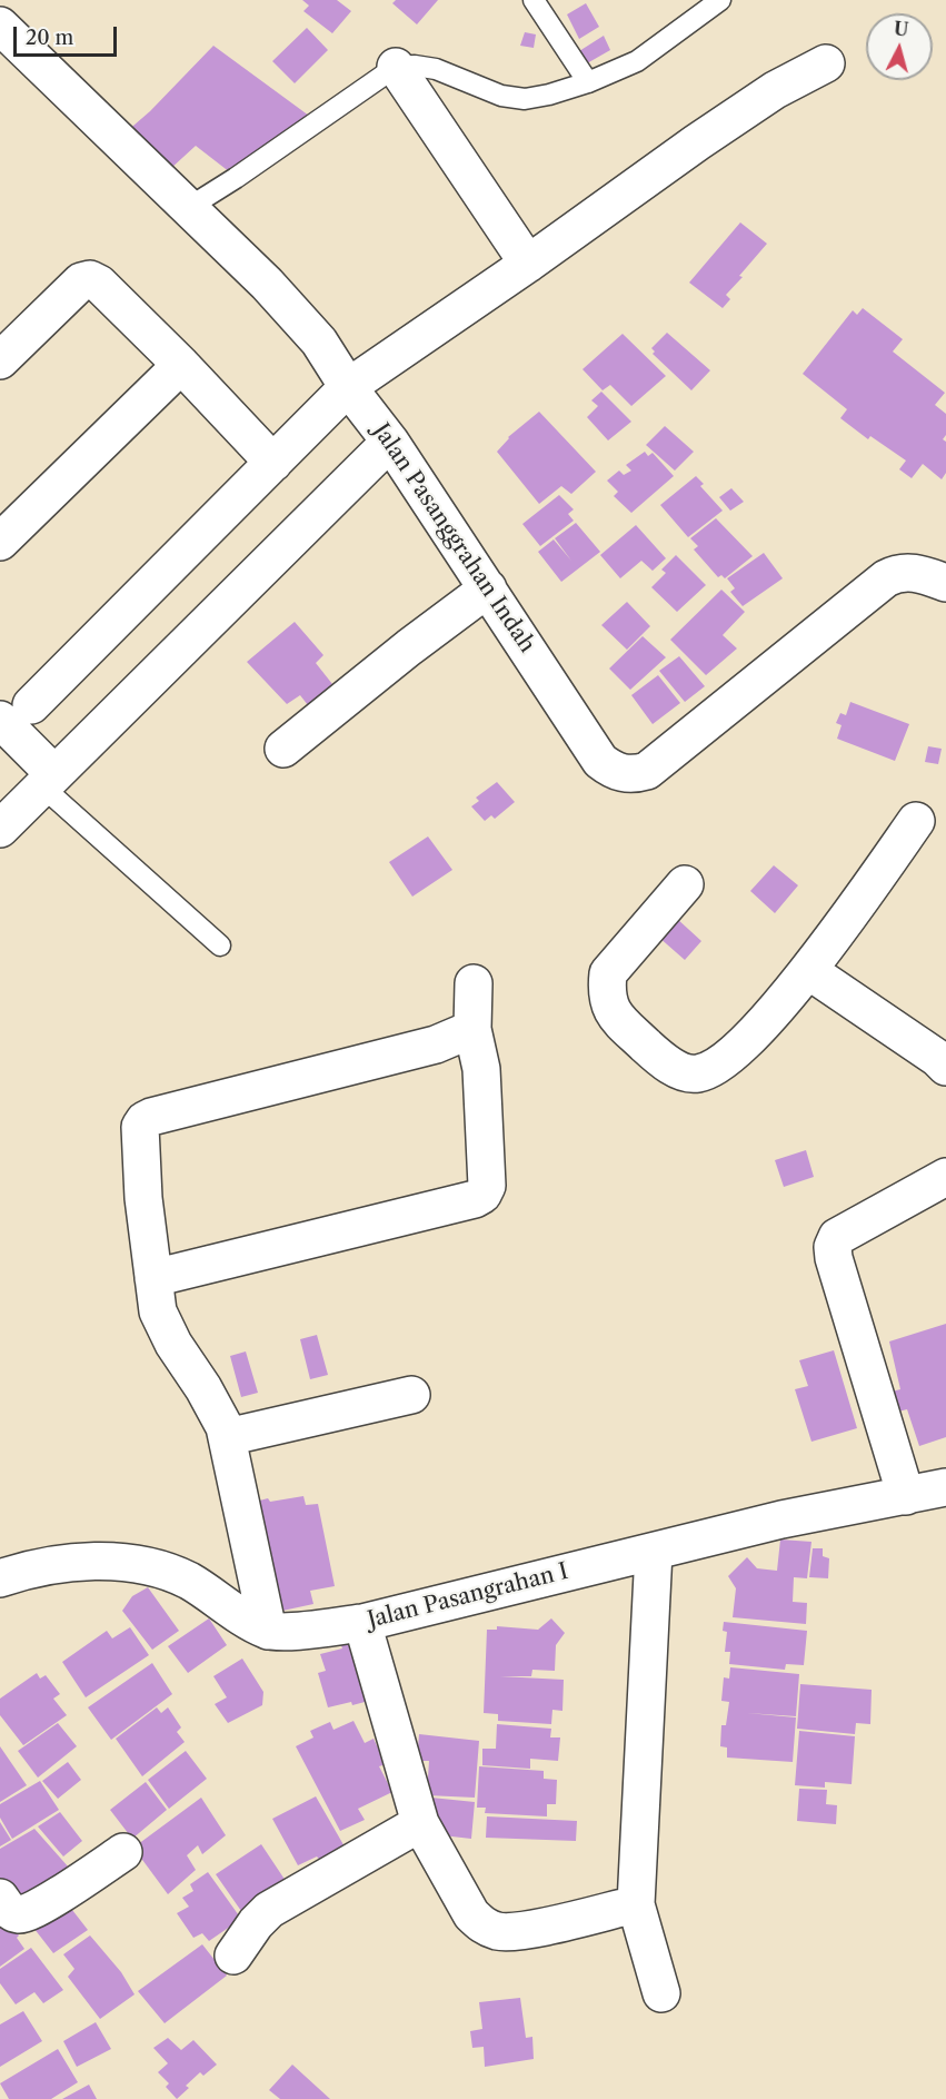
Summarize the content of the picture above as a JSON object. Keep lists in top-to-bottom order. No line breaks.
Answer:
{"streets":{"street":["Jalan Pasanggrahan Indah","Jalan Pasangrahan I"]},"scale_bar":"20 m","north":"top"}
